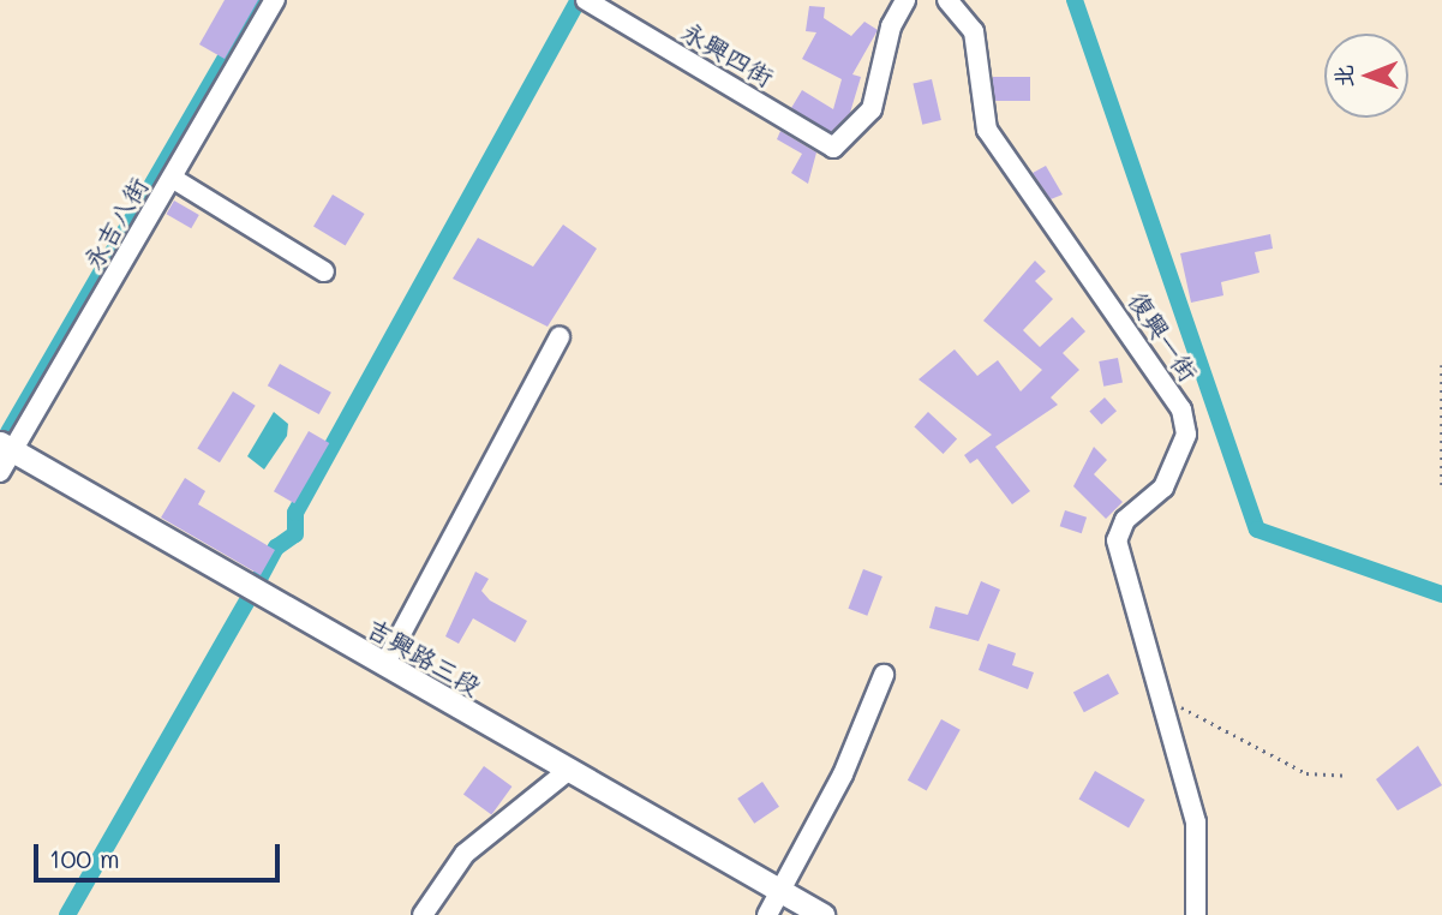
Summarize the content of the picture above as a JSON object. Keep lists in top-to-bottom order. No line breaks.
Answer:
{"streets":{"street":["永興四街","永吉八街","復興一街","吉興路三段"]},"crossings":[["永吉八街","吉興路三段"]],"scale_bar":"100 m","north":"left"}
